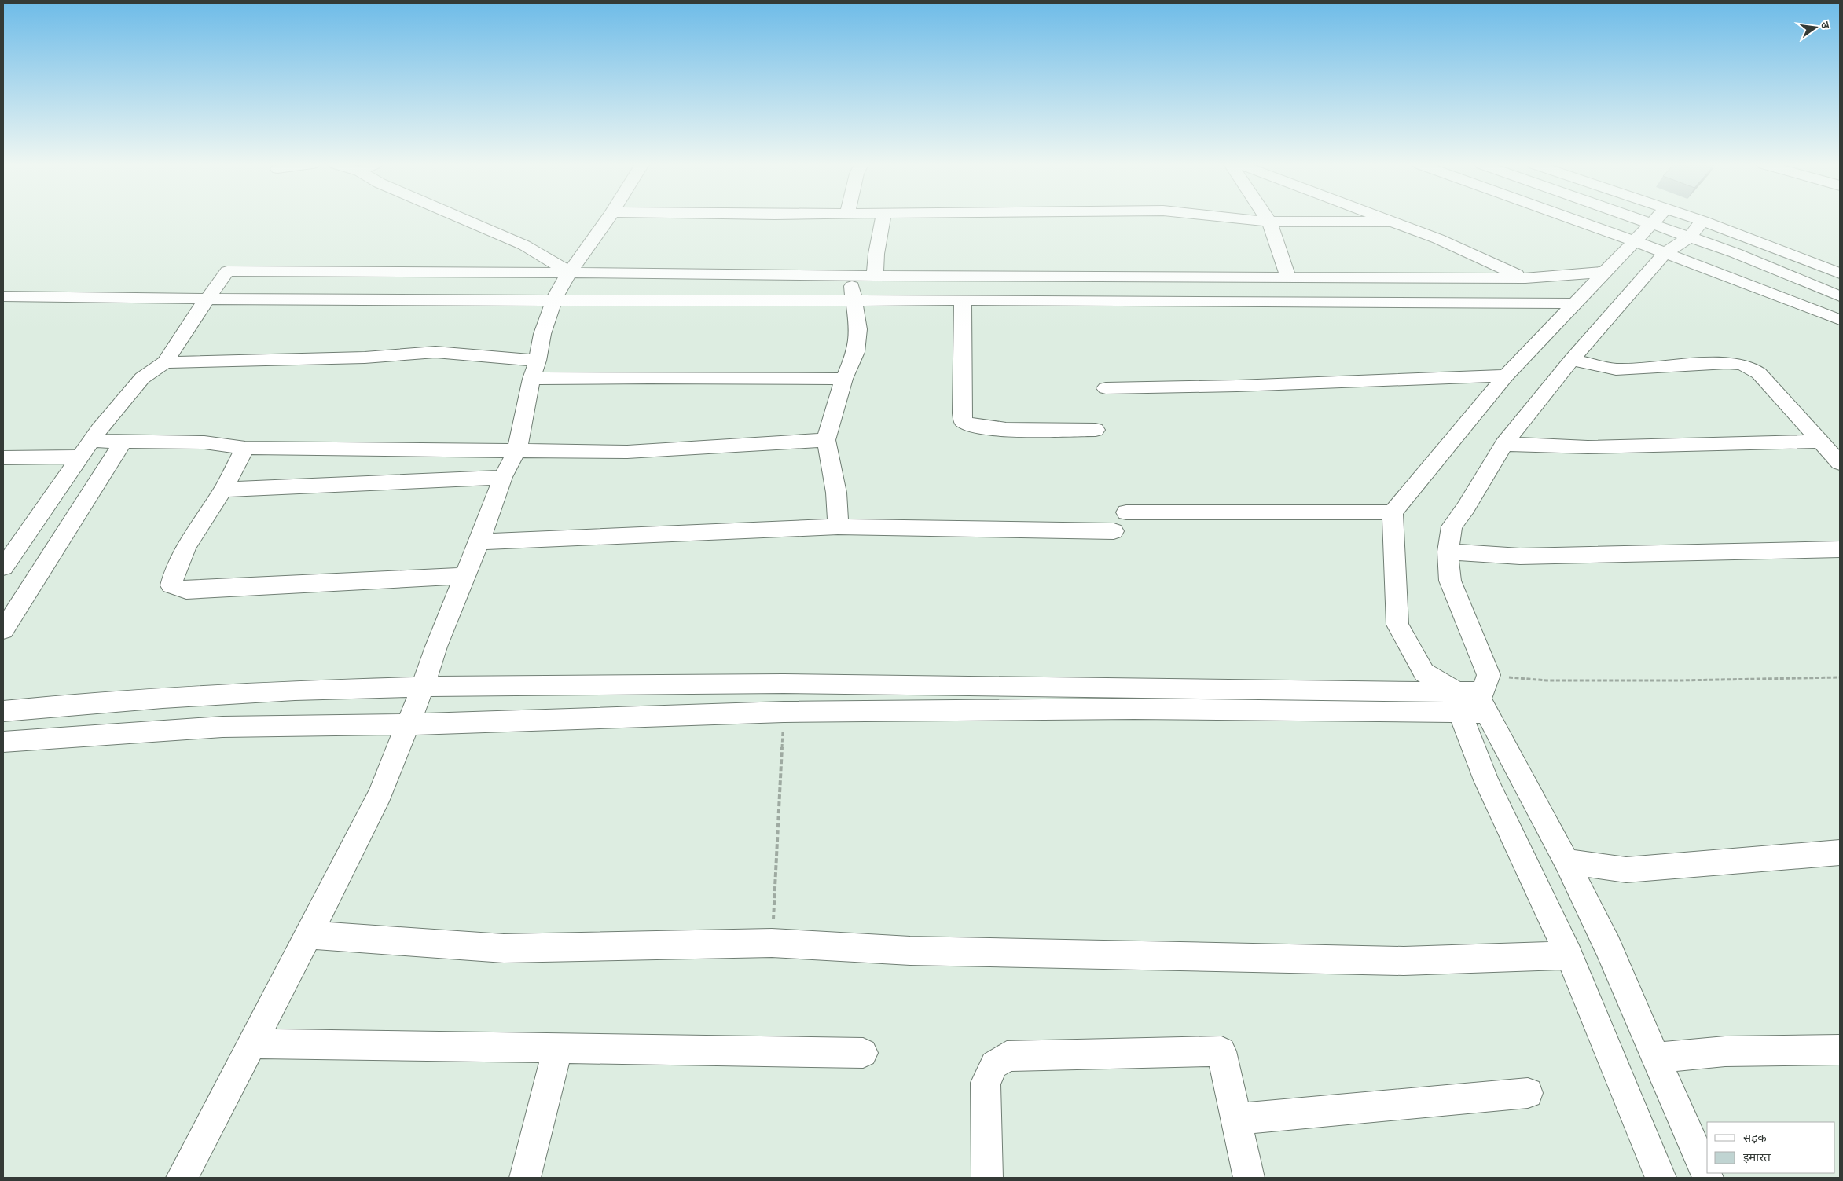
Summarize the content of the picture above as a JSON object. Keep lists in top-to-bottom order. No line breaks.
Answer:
{"legend":["सड़क","इमारत"],"north":"right"}
